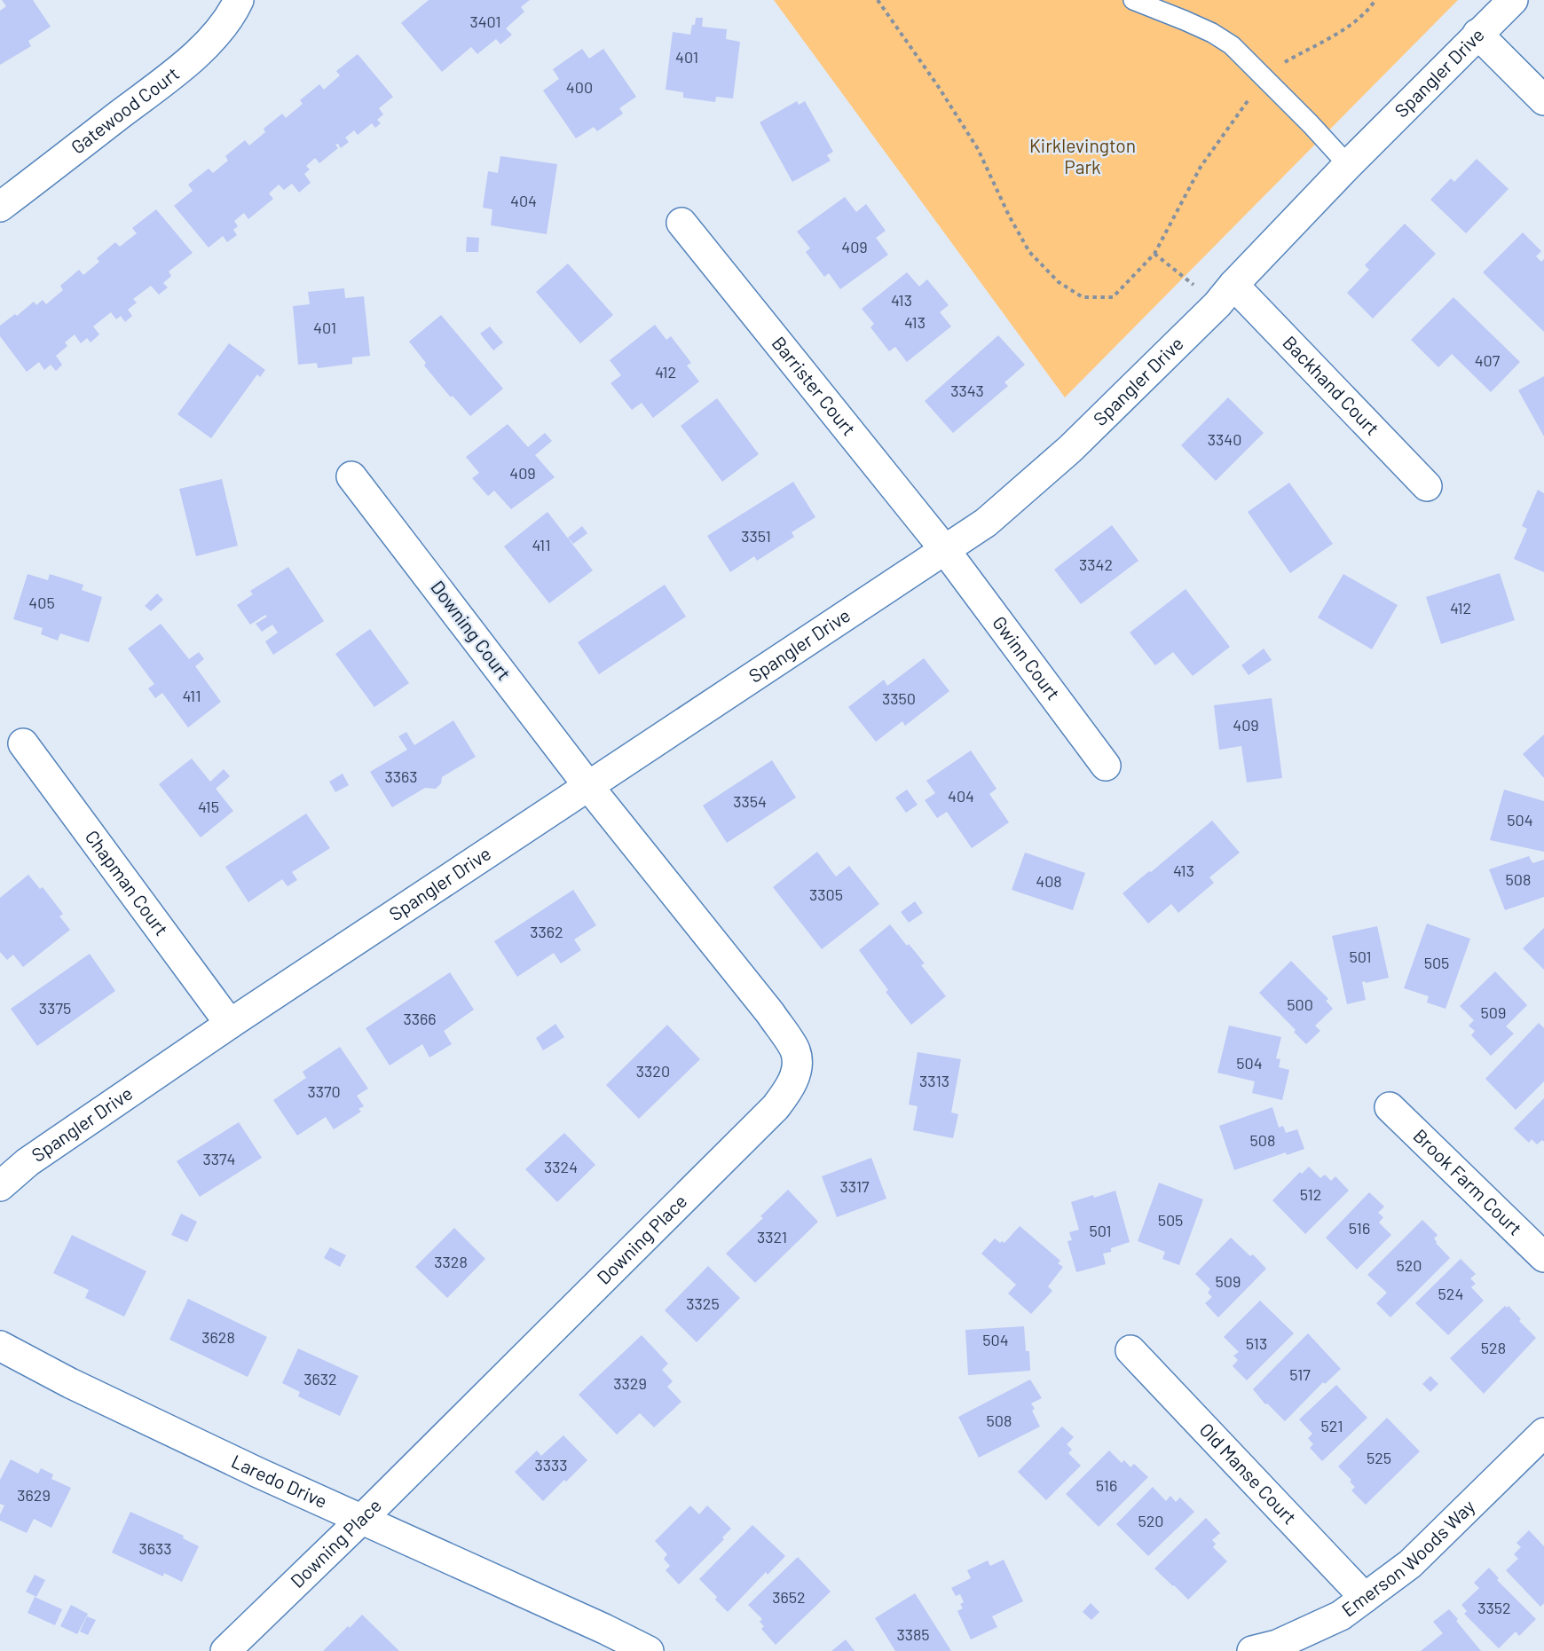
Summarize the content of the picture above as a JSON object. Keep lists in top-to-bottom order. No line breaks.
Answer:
{"streets":{"street":["Spangler Drive","Gatewood Court","Backhand Court","Barrister Court","Downing Court","Gwinn Court","Chapman Court","Brook Farm Court","Downing Place","Old Manse Court","Laredo Drive","Emerson Woods Way"]},"crossings":[["Spangler Drive","Backhand Court"],["Spangler Drive","Barrister Court"],["Spangler Drive","Downing Court"],["Spangler Drive","Gwinn Court"],["Spangler Drive","Chapman Court"],["Spangler Drive","Downing Place"],["Barrister Court","Gwinn Court"],["Downing Court","Downing Place"],["Downing Place","Laredo Drive"],["Old Manse Court","Emerson Woods Way"]],"parks":["Kirklevington Park"],"house_numbers":["3401","401","400","404","409","413","413","401","407","412","3343","3340","409","3351","411","3342","405","412","411","3350","409","3363","404","3354","415","504","413","508","408","3305","3362","501","505","500","3375","509","3366","504","3320","3313","3370","508","3374","3324","3317","512","505","516","501","3321","3328","520","509","524","3325","3628","504","513","528","517","3632","3329","508","521","525","3333","516","3629","520","3633","3652","3352","3385"]}
